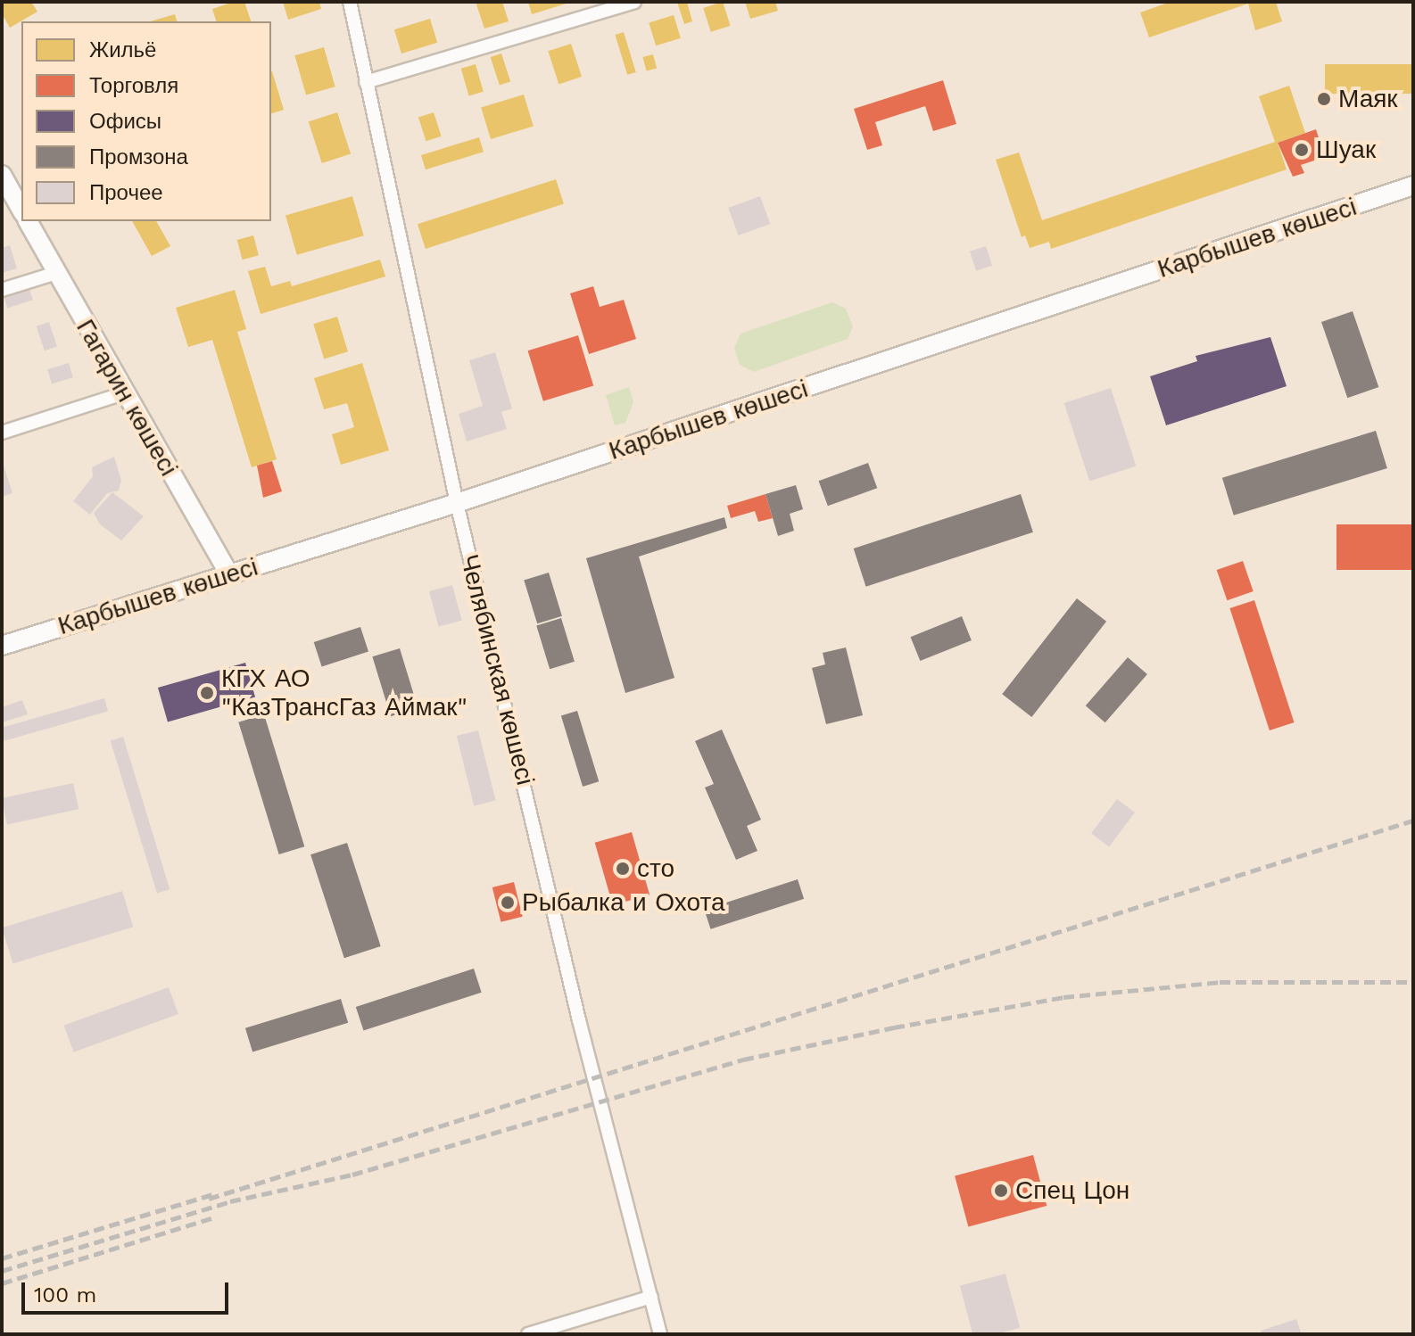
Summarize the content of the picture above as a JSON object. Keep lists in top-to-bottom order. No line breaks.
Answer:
{"streets":{"main road":["Карбышев көшесі","Гагарин көшесі"],"street":["Челябинская көшесі"]},"crossings":[["Карбышев көшесі","Гагарин көшесі"],["Карбышев көшесі","Челябинская көшесі"]],"places":["Маяк","Шуак","КГХ АО \"КазТрансГаз Аймак\"","сто","Рыбалка и Охота","Спец Цон"],"legend":["Жильё","Торговля","Офисы","Промзона","Прочее"],"scale_bar":"100 m"}
